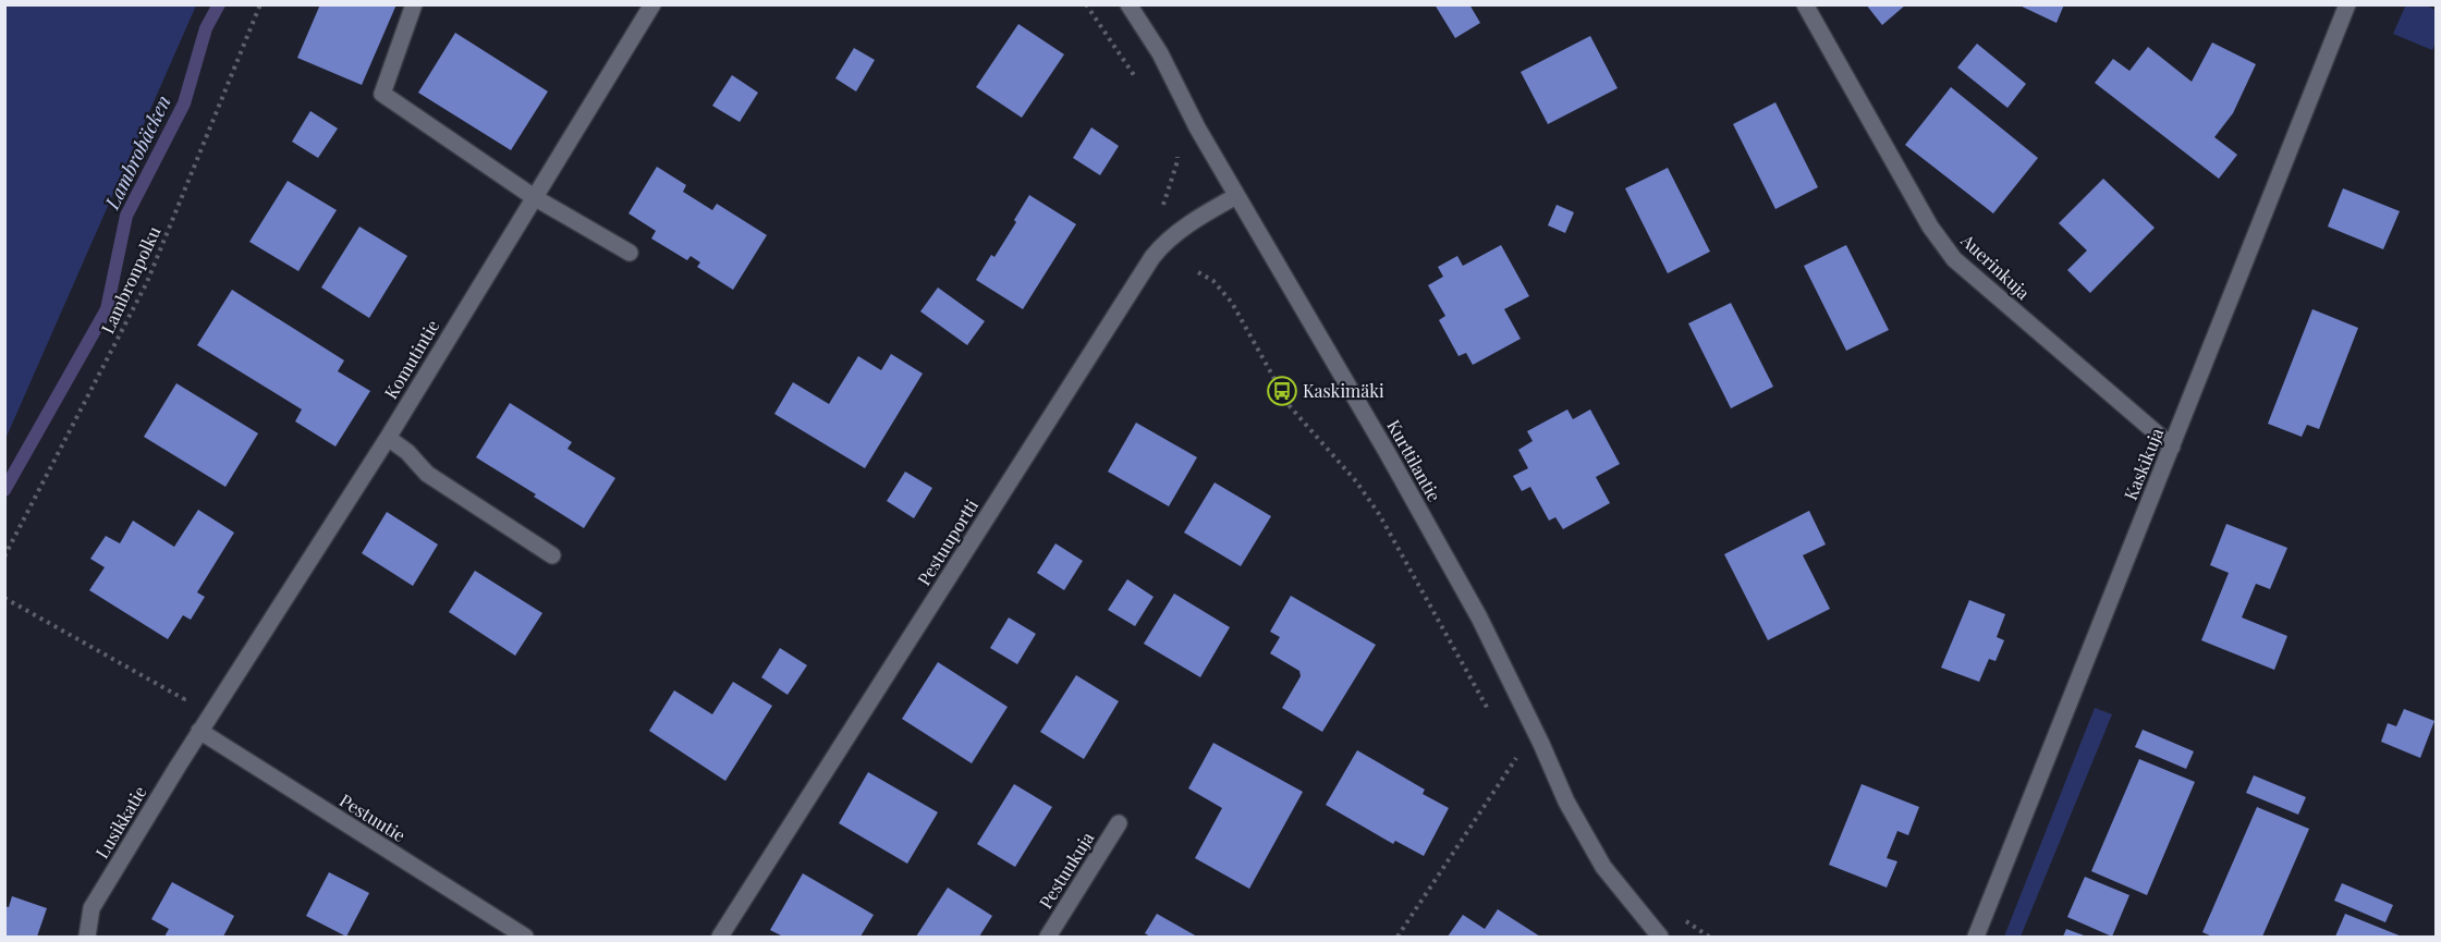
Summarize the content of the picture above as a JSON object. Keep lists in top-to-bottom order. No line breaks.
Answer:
{"streets":{"street":["Auerinkuja","Komutintie","Kurttilantie","Kaskikuja","Pestuuportti","Pestuutie","Lusikkatie","Pestuukuja"],"path":["Lambronpolku"]},"crossings":[["Auerinkuja","Kaskikuja"],["Komutintie","Pestuutie"],["Komutintie","Lusikkatie"],["Kurttilantie","Pestuuportti"],["Pestuutie","Lusikkatie"]],"water":["Lambrobäcken"],"places":{"bus stop":["Kaskimäki"]}}
